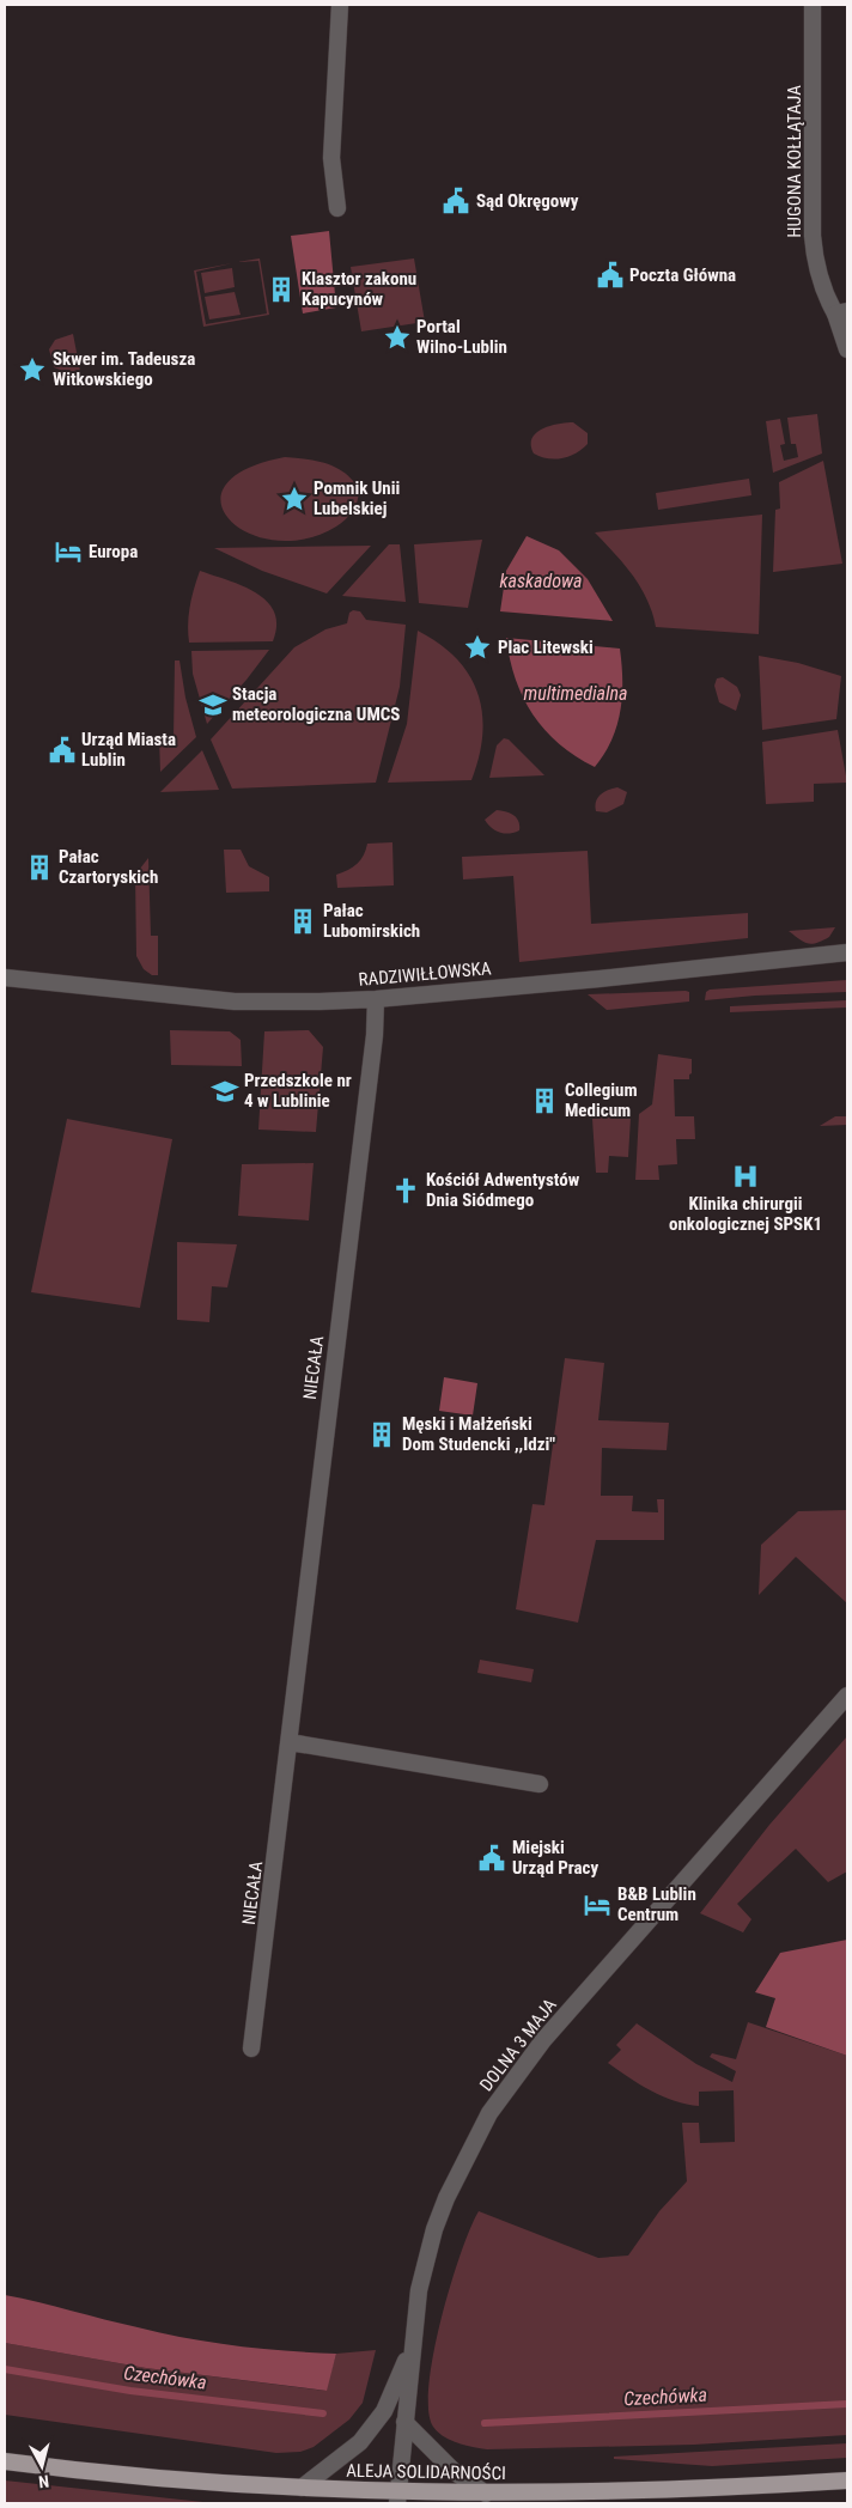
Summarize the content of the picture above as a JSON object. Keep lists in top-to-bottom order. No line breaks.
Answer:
{"streets":{"main road":["ALEJA SOLIDARNOŚCI"],"street":["HUGONA KOŁŁĄTAJA","RADZIWIŁŁOWSKA","NIECAŁA","DOLNA 3 MAJA"]},"crossings":[["RADZIWIŁŁOWSKA","NIECAŁA"],["DOLNA 3 MAJA","ALEJA SOLIDARNOŚCI"]],"water":["kaskadowa","multimedialna","Czechówka"],"places":{"public building":["Sąd Okręgowy","Poczta Główna","Urząd Miasta Lublin","Miejski Urząd Pracy"],"building":["Klasztor zakonu Kapucynów","Pałac Czartoryskich","Pałac Lubomirskich","Collegium Medicum","Męski i Małżeński Dom Studencki ,,Idzi\""],"place":["Portal Wilno-Lublin","Skwer im. Tadeusza Witkowskiego","Pomnik Unii Lubelskiej","Plac Litewski"],"hotel":["Europa","B&B Lublin Centrum"],"school or university":["Stacja meteorologiczna UMCS","Przedszkole nr 4 w Lublinie"],"hospital":["Klinika chirurgii onkologicznej SPSK1"],"church":["Kościół Adwentystów Dnia Siódmego"]},"north":"bottom"}
